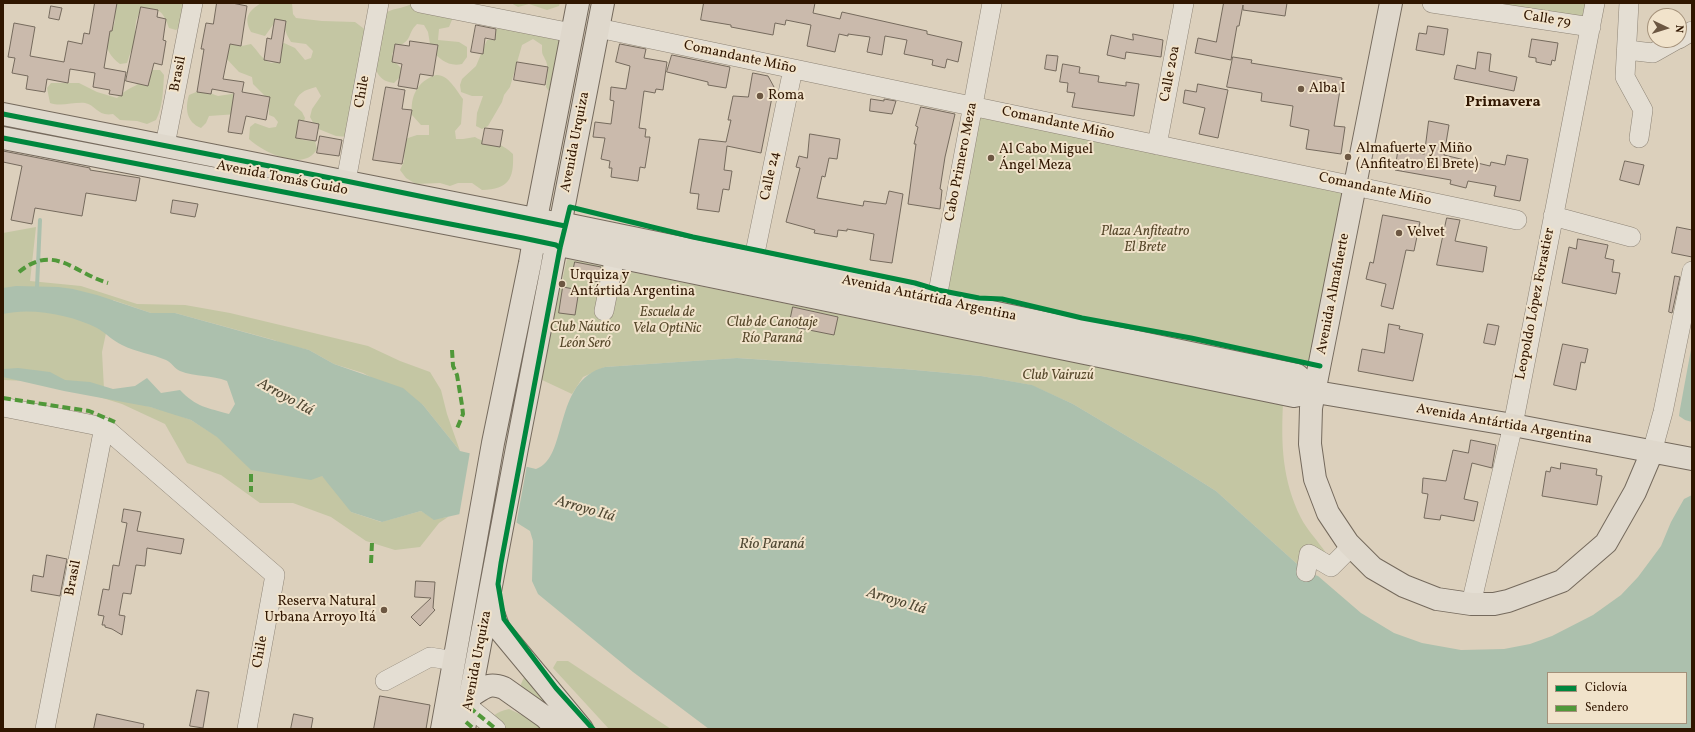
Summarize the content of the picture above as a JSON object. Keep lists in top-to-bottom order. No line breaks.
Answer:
{"streets":{"main road":["Avenida Urquiza","Avenida Tomás Guido","Avenida Almafuerte","Avenida Antártida Argentina"],"street":["Calle 79","Comandante Miño","Brasil","Calle 20a","Chile","Cabo Primero Meza","Calle 24","Leopoldo López Forastier"]},"crossings":[["Calle 79","Leopoldo López Forastier"],["Comandante Miño","Calle 20a"],["Comandante Miño","Avenida Urquiza"],["Comandante Miño","Cabo Primero Meza"],["Comandante Miño","Calle 24"],["Comandante Miño","Avenida Almafuerte"],["Brasil","Chile"],["Brasil","Avenida Tomás Guido"],["Chile","Avenida Tomás Guido"],["Avenida Urquiza","Avenida Tomás Guido"],["Avenida Urquiza","Avenida Antártida Argentina"],["Cabo Primero Meza","Avenida Antártida Argentina"],["Calle 24","Avenida Antártida Argentina"],["Avenida Tomás Guido","Avenida Antártida Argentina"],["Avenida Almafuerte","Avenida Antártida Argentina"],["Avenida Almafuerte","Leopoldo López Forastier"],["Avenida Antártida Argentina","Leopoldo López Forastier"]],"districts":["Primavera"],"water":["Arroyo Itá","Río Paraná"],"parks":["Plaza Anfiteatro El Brete","Escuela de Vela OptiNic","Club de Canotaje Río Paraná","Club Náutico León Seró","Club Vairuzú"],"places":["Alba I","Roma","Almafuerte y Miño (Anfiteatro El Brete)","Al Cabo Miguel Ángel Meza","Velvet","Urquiza y Antártida Argentina","Reserva Natural Urbana Arroyo Itá"],"legend":["Ciclovía","Sendero"],"north":"right"}
